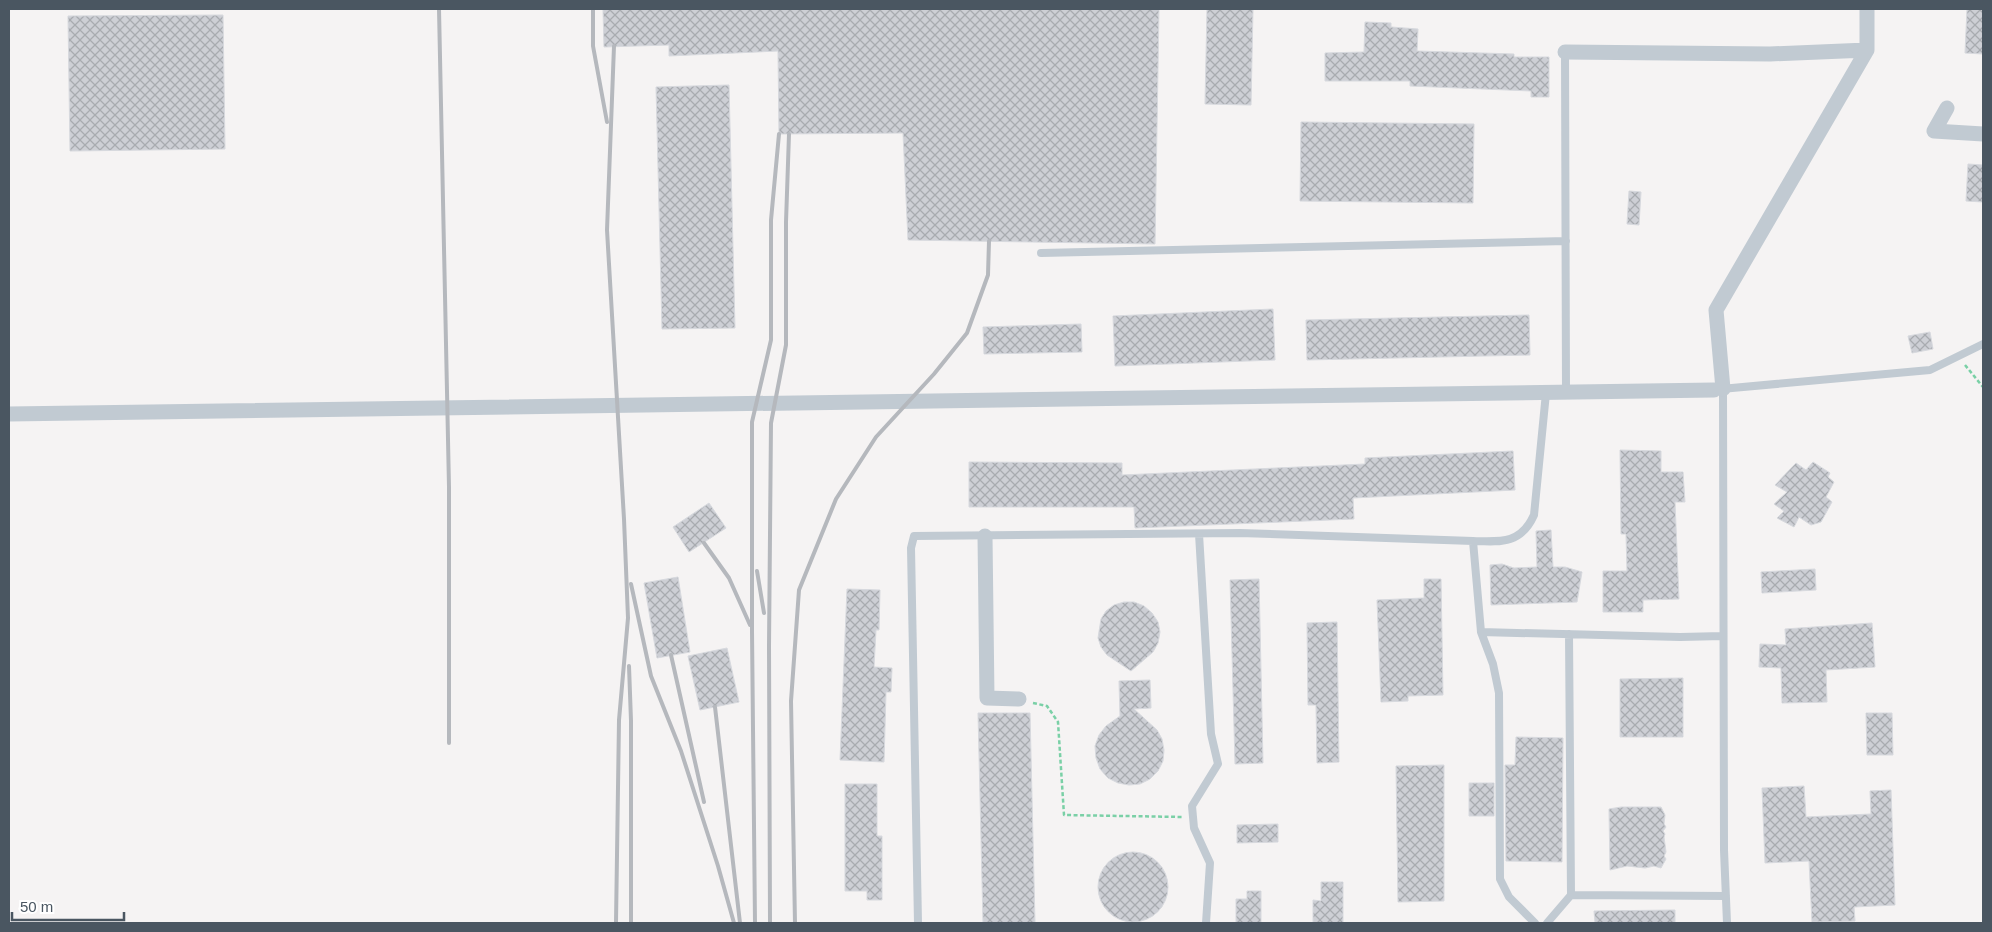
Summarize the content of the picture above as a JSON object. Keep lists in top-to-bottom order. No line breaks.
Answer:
{"scale_bar":"50 m"}
